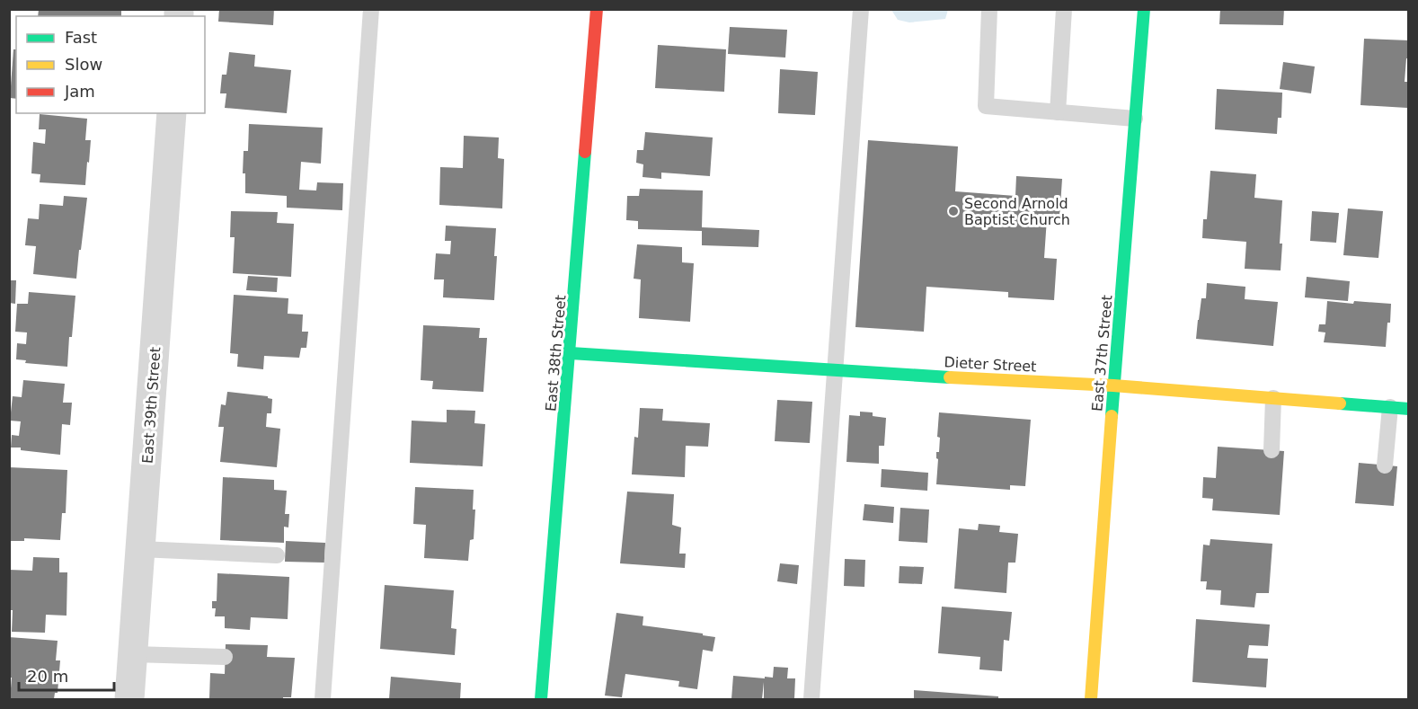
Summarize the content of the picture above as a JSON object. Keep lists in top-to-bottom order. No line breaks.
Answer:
{"streets":{"street":["East 38th Street","East 37th Street","Dieter Street","East 39th Street"]},"crossings":[["East 38th Street","Dieter Street"],["East 37th Street","Dieter Street"]],"places":["Second Arnold Baptist Church"],"legend":["Fast","Slow","Jam"],"scale_bar":"20 m"}
